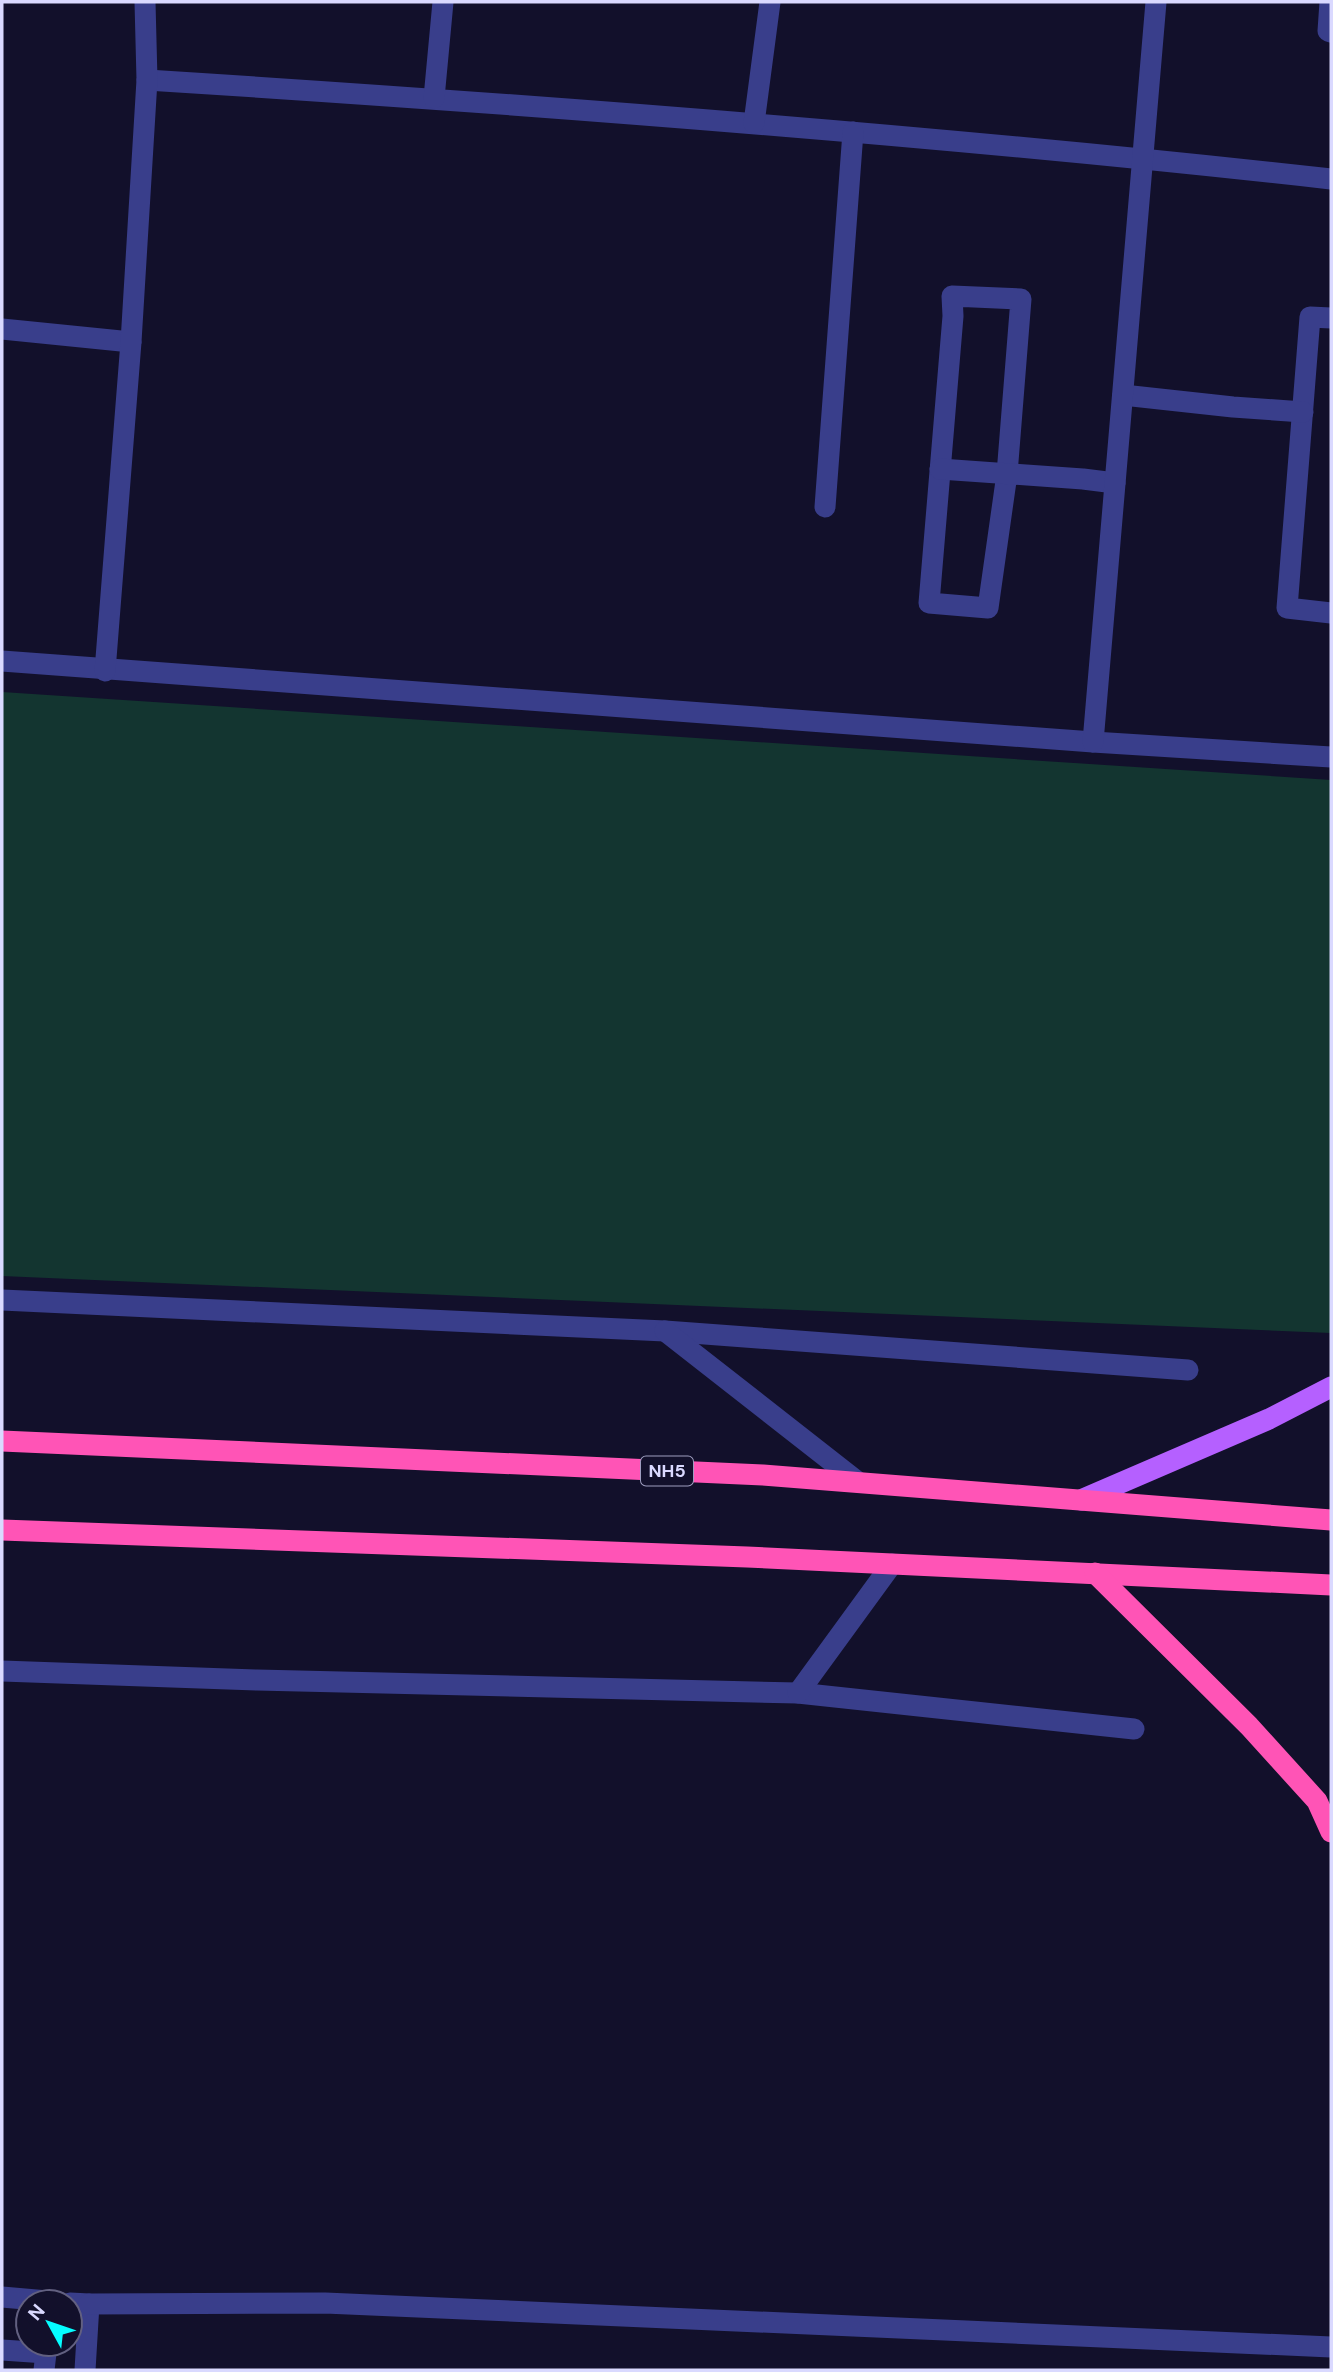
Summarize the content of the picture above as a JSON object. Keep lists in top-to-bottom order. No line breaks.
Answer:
{"streets":{"highway":["NH5"]},"north":"top left"}
